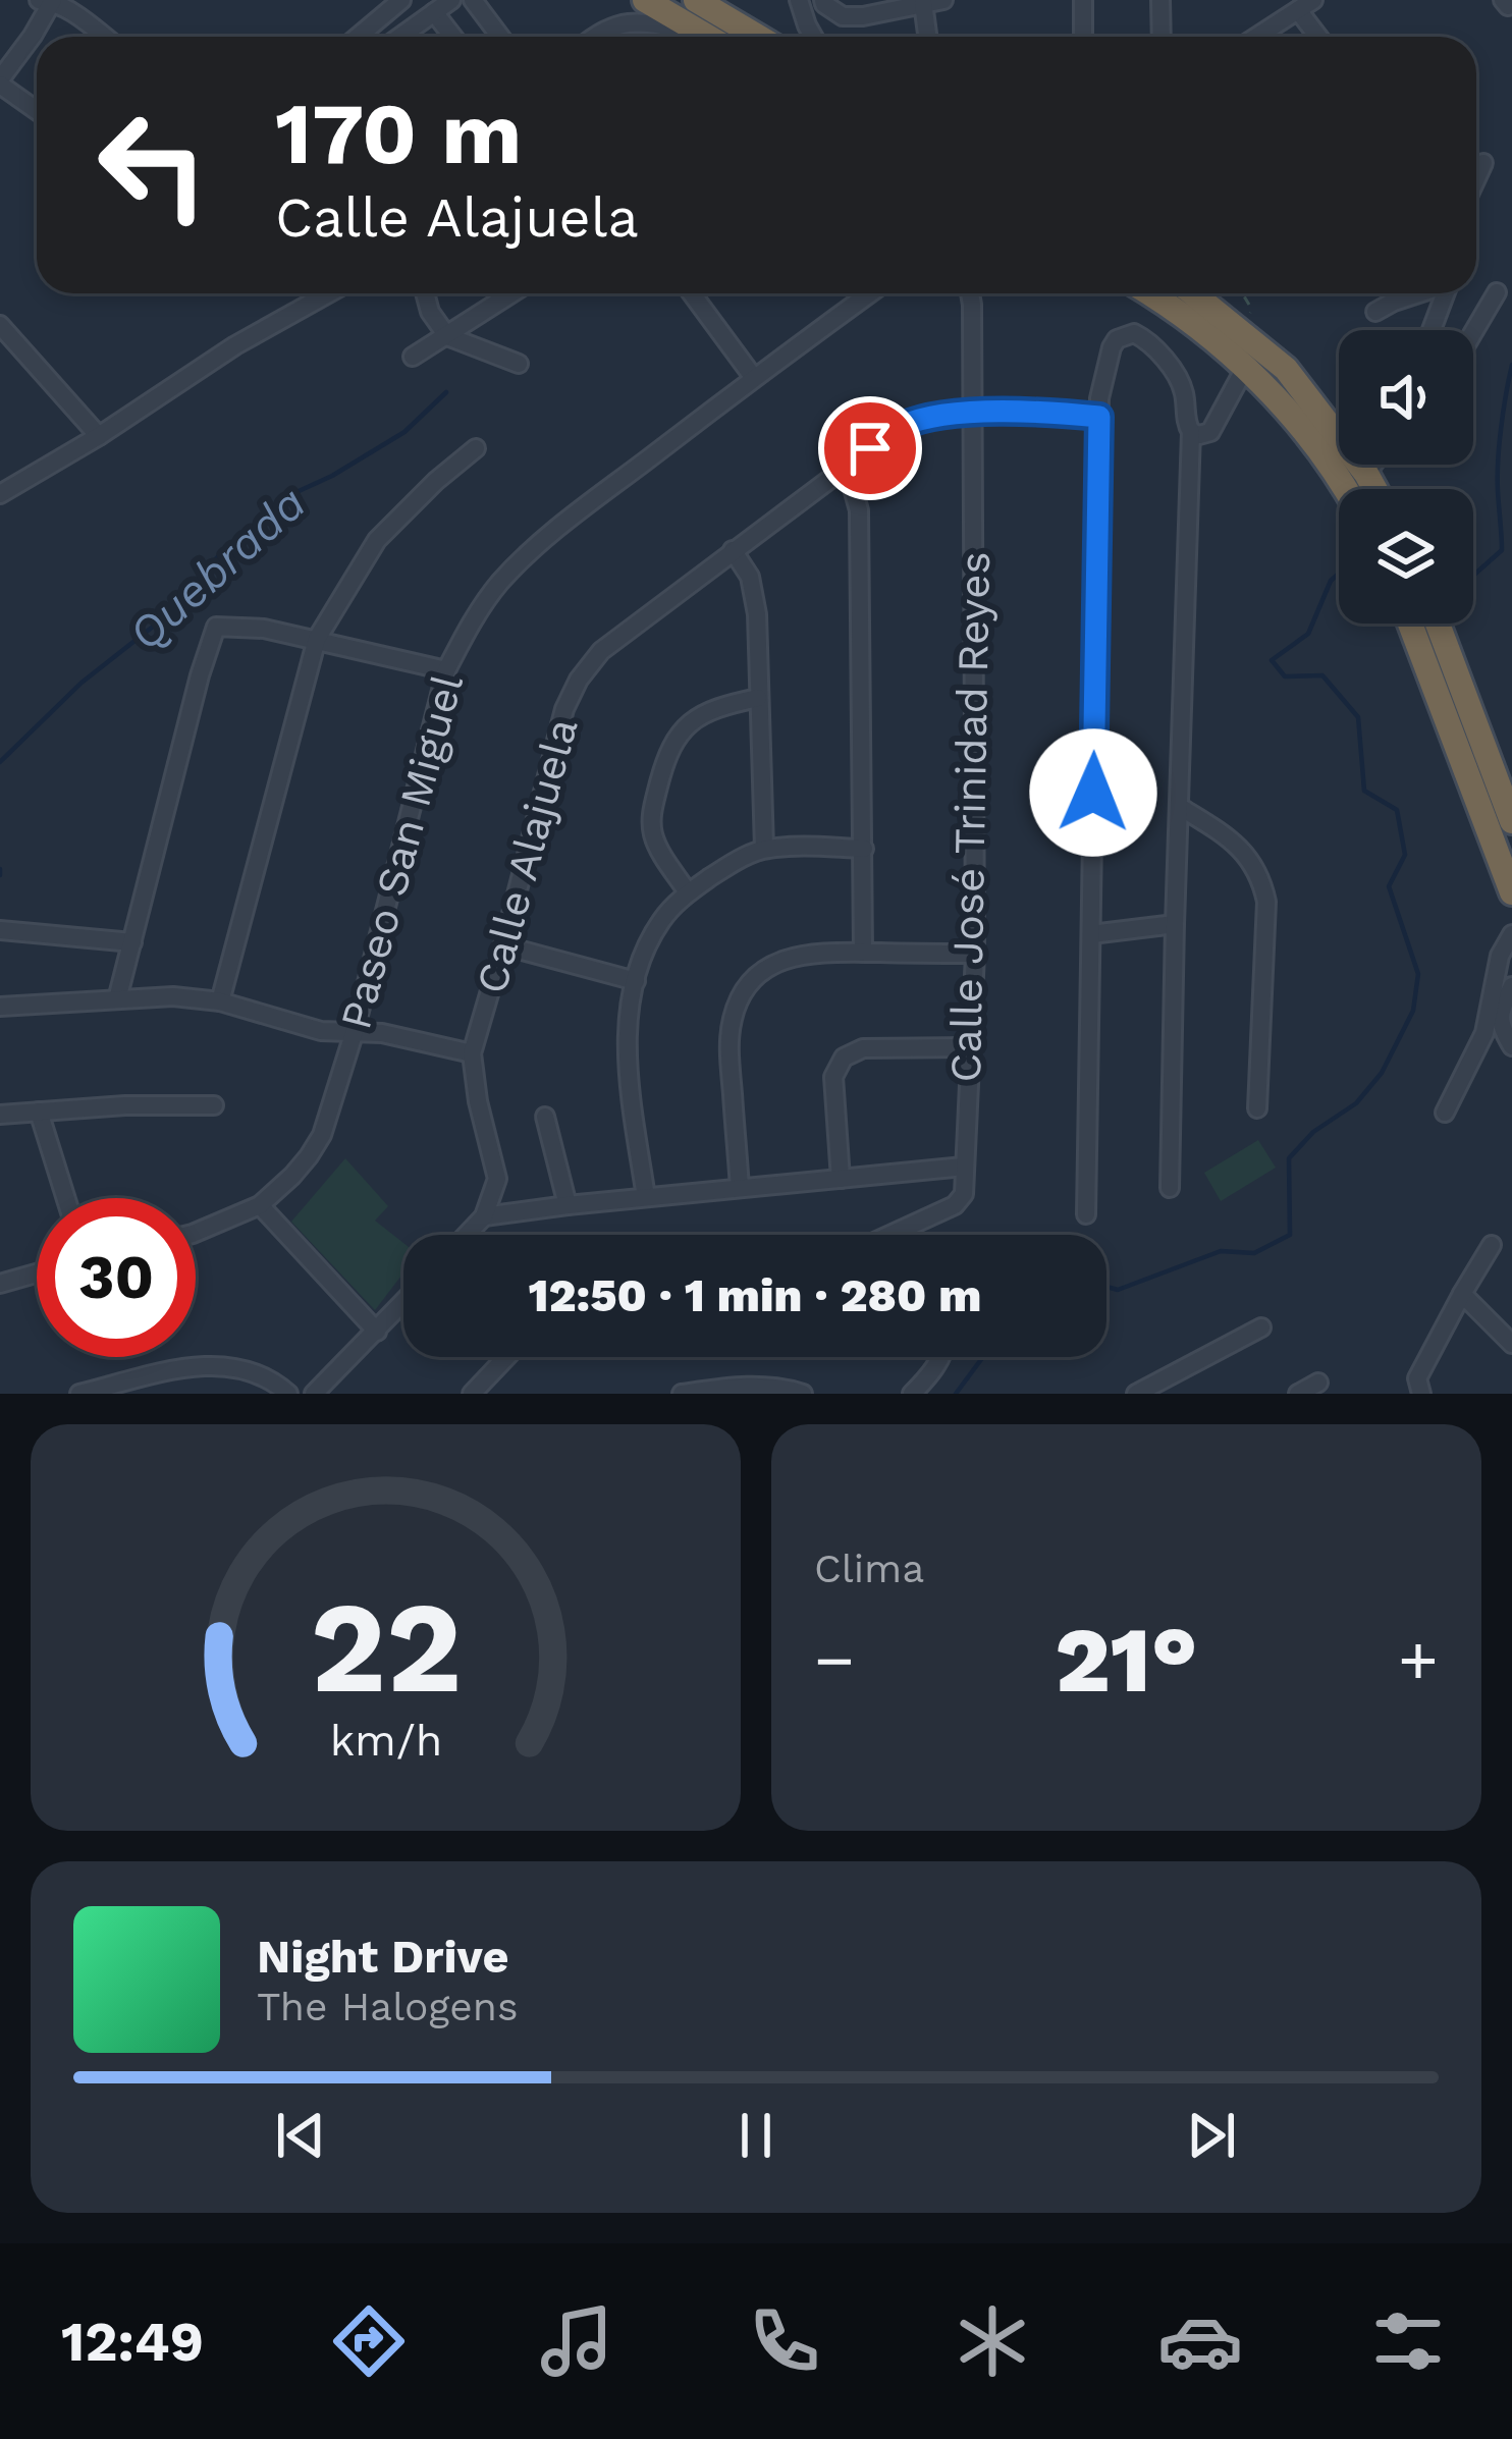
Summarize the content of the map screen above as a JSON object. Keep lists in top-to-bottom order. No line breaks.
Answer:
{"streets":{"street":["Calle José Trinidad Reyes","Paseo San Miguel","Calle Alajuela"]},"crossings":[["Calle José Trinidad Reyes","Calle Alajuela"]],"water":["Quebrada"],"page":{"turn":["170 m","Calle Alajuela"],"limit":"30","trip":"12:50 · 1 min · 280 m","tile":"Clima","heat":["−","21°","+"],"song":["Night Drive","The Halogens"],"tabs":"12:49","gauge":["22","km/h"]}}
